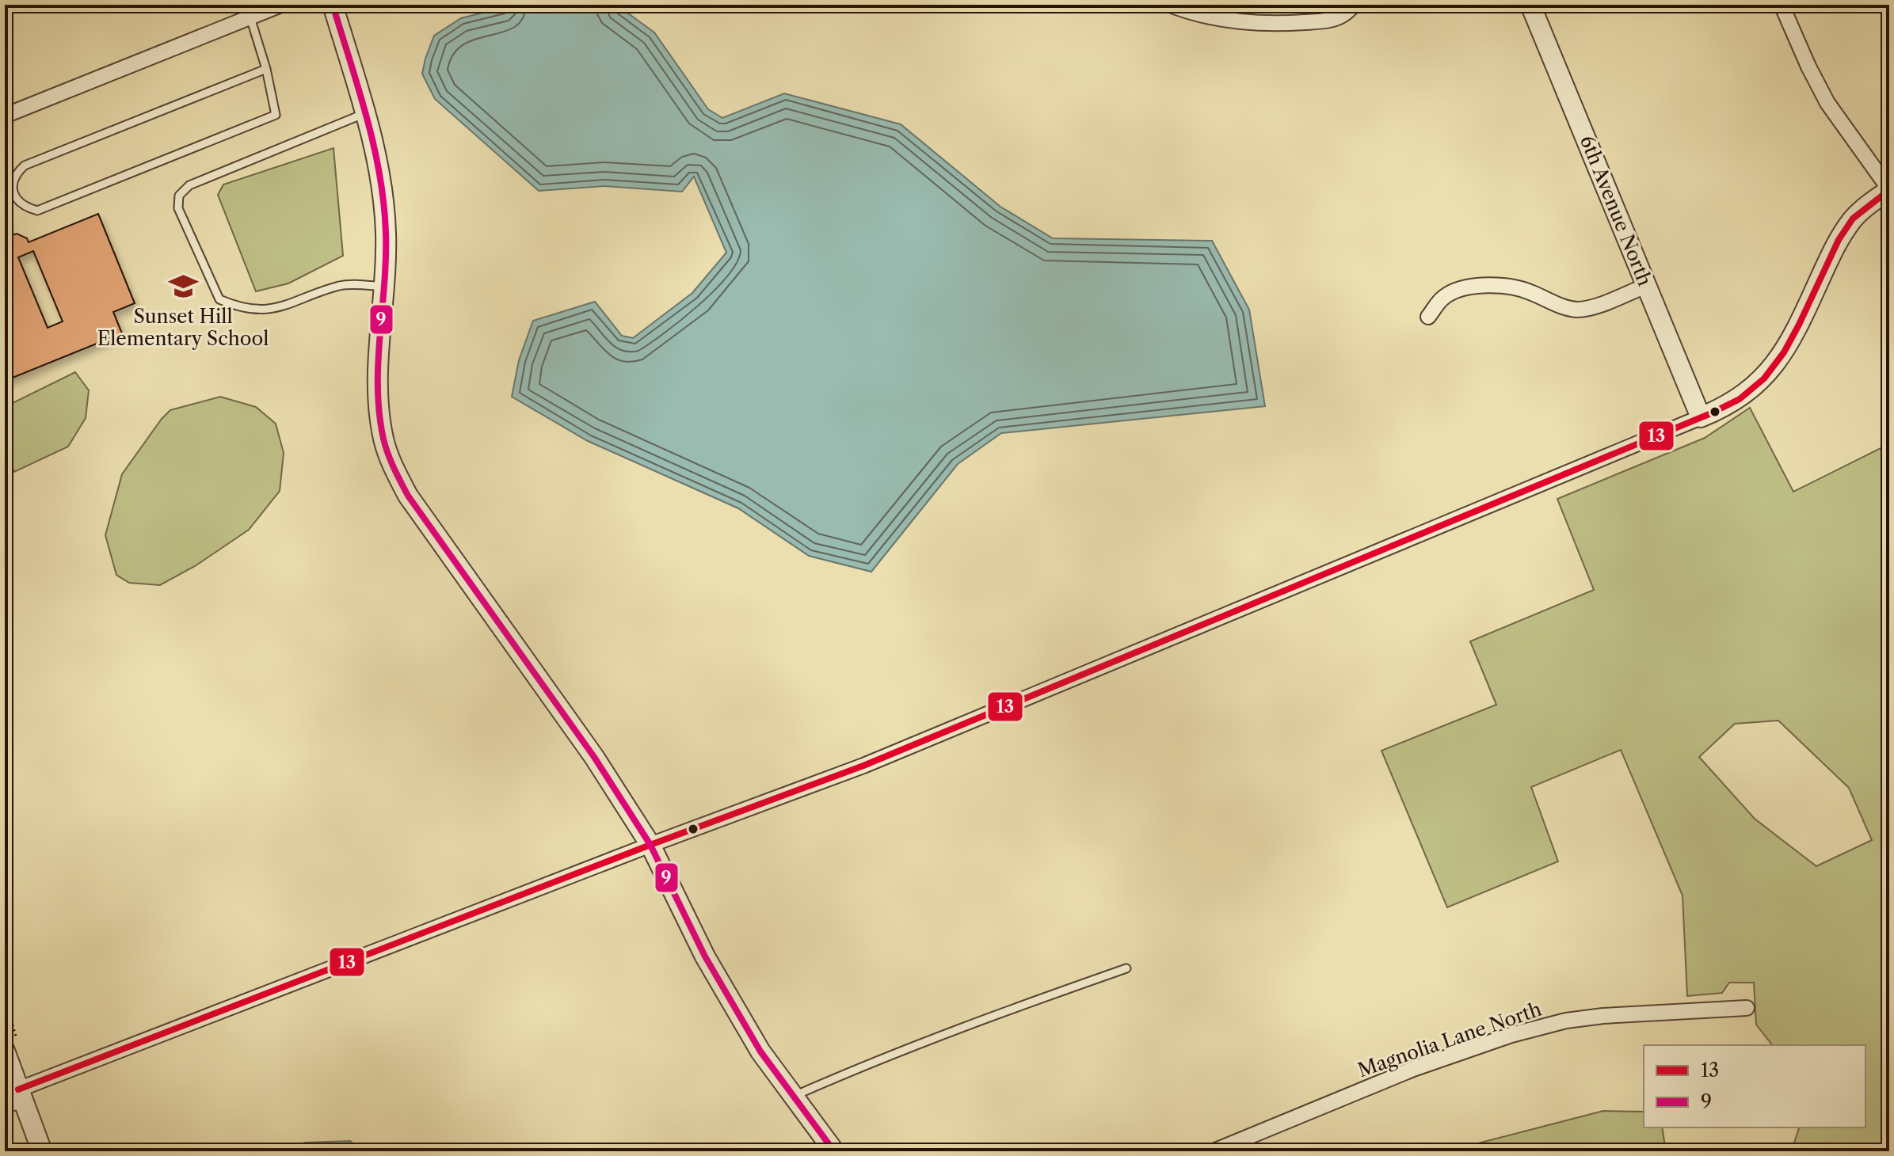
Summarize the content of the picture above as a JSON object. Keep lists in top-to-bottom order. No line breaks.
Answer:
{"streets":{"street":["6th Avenue North","Magnolia Lane North"]},"places":{"school or university":["Sunset Hill Elementary School"]},"lines":["transit line 9","transit line 13"],"legend":["13","9"]}
